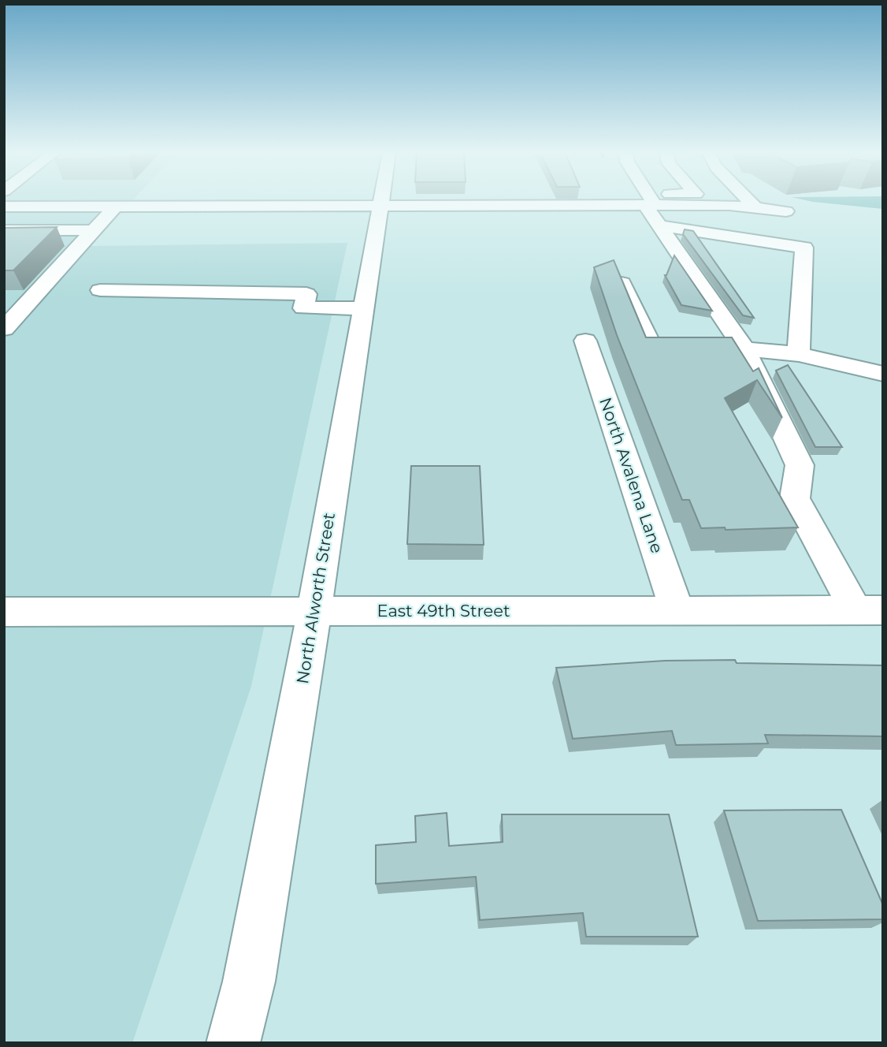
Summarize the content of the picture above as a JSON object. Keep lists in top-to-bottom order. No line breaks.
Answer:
{"streets":{"street":["North Avalena Lane","North Alworth Street","East 49th Street"]},"crossings":[["North Avalena Lane","East 49th Street"],["North Alworth Street","East 49th Street"]]}
